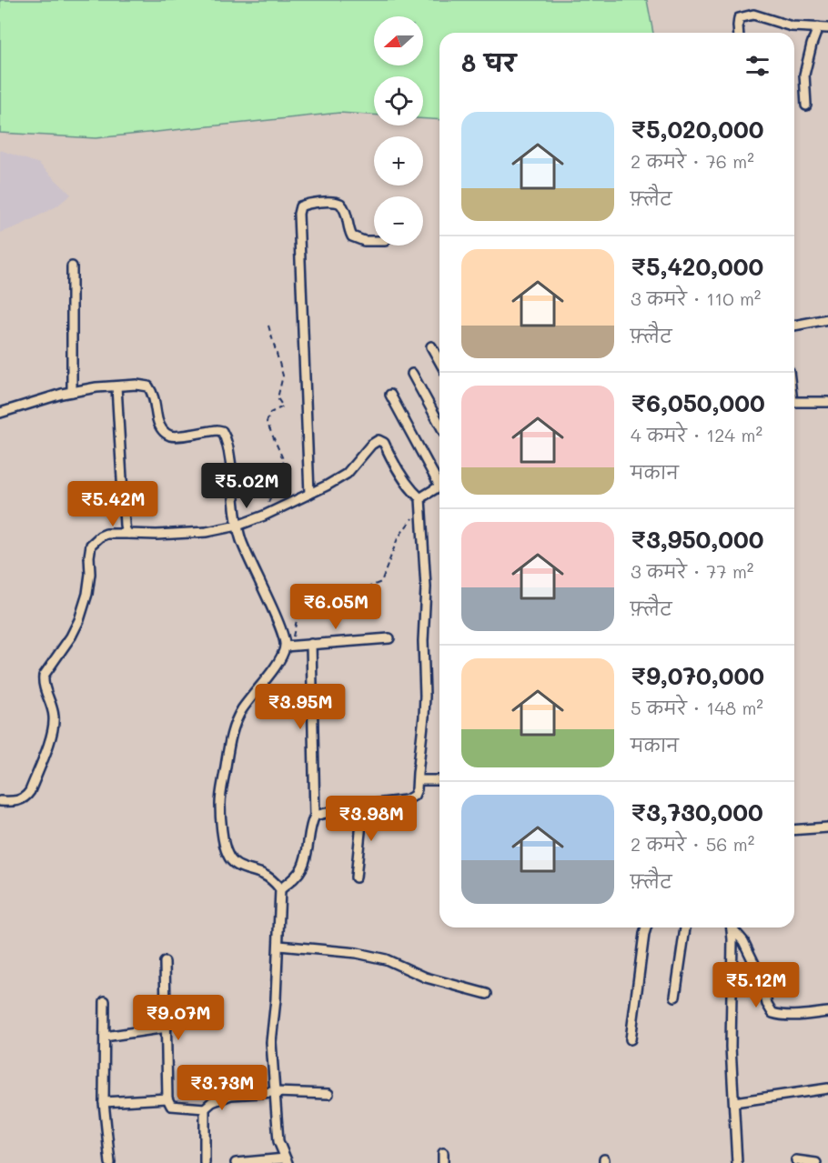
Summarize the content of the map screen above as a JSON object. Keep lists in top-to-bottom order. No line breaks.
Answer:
{"north":"left","page":{"map_buttons":["+","−"],"heading":"8 घर","list":[{"name":"₹5,020,000","note":"2 कमरे · 76 m² · फ़्लैट"},{"name":"₹5,420,000","note":"3 कमरे · 110 m² · फ़्लैट"},{"name":"₹6,050,000","note":"4 कमरे · 124 m² · मकान"},{"name":"₹3,950,000","note":"3 कमरे · 77 m² · फ़्लैट"},{"name":"₹9,070,000","note":"5 कमरे · 148 m² · मकान"},{"name":"₹3,730,000","note":"2 कमरे · 56 m² · फ़्लैट"}],"price":["₹5.02M","₹5.42M","₹6.05M","₹3.95M","₹3.98M","₹5.12M","₹9.07M","₹3.73M"]}}
